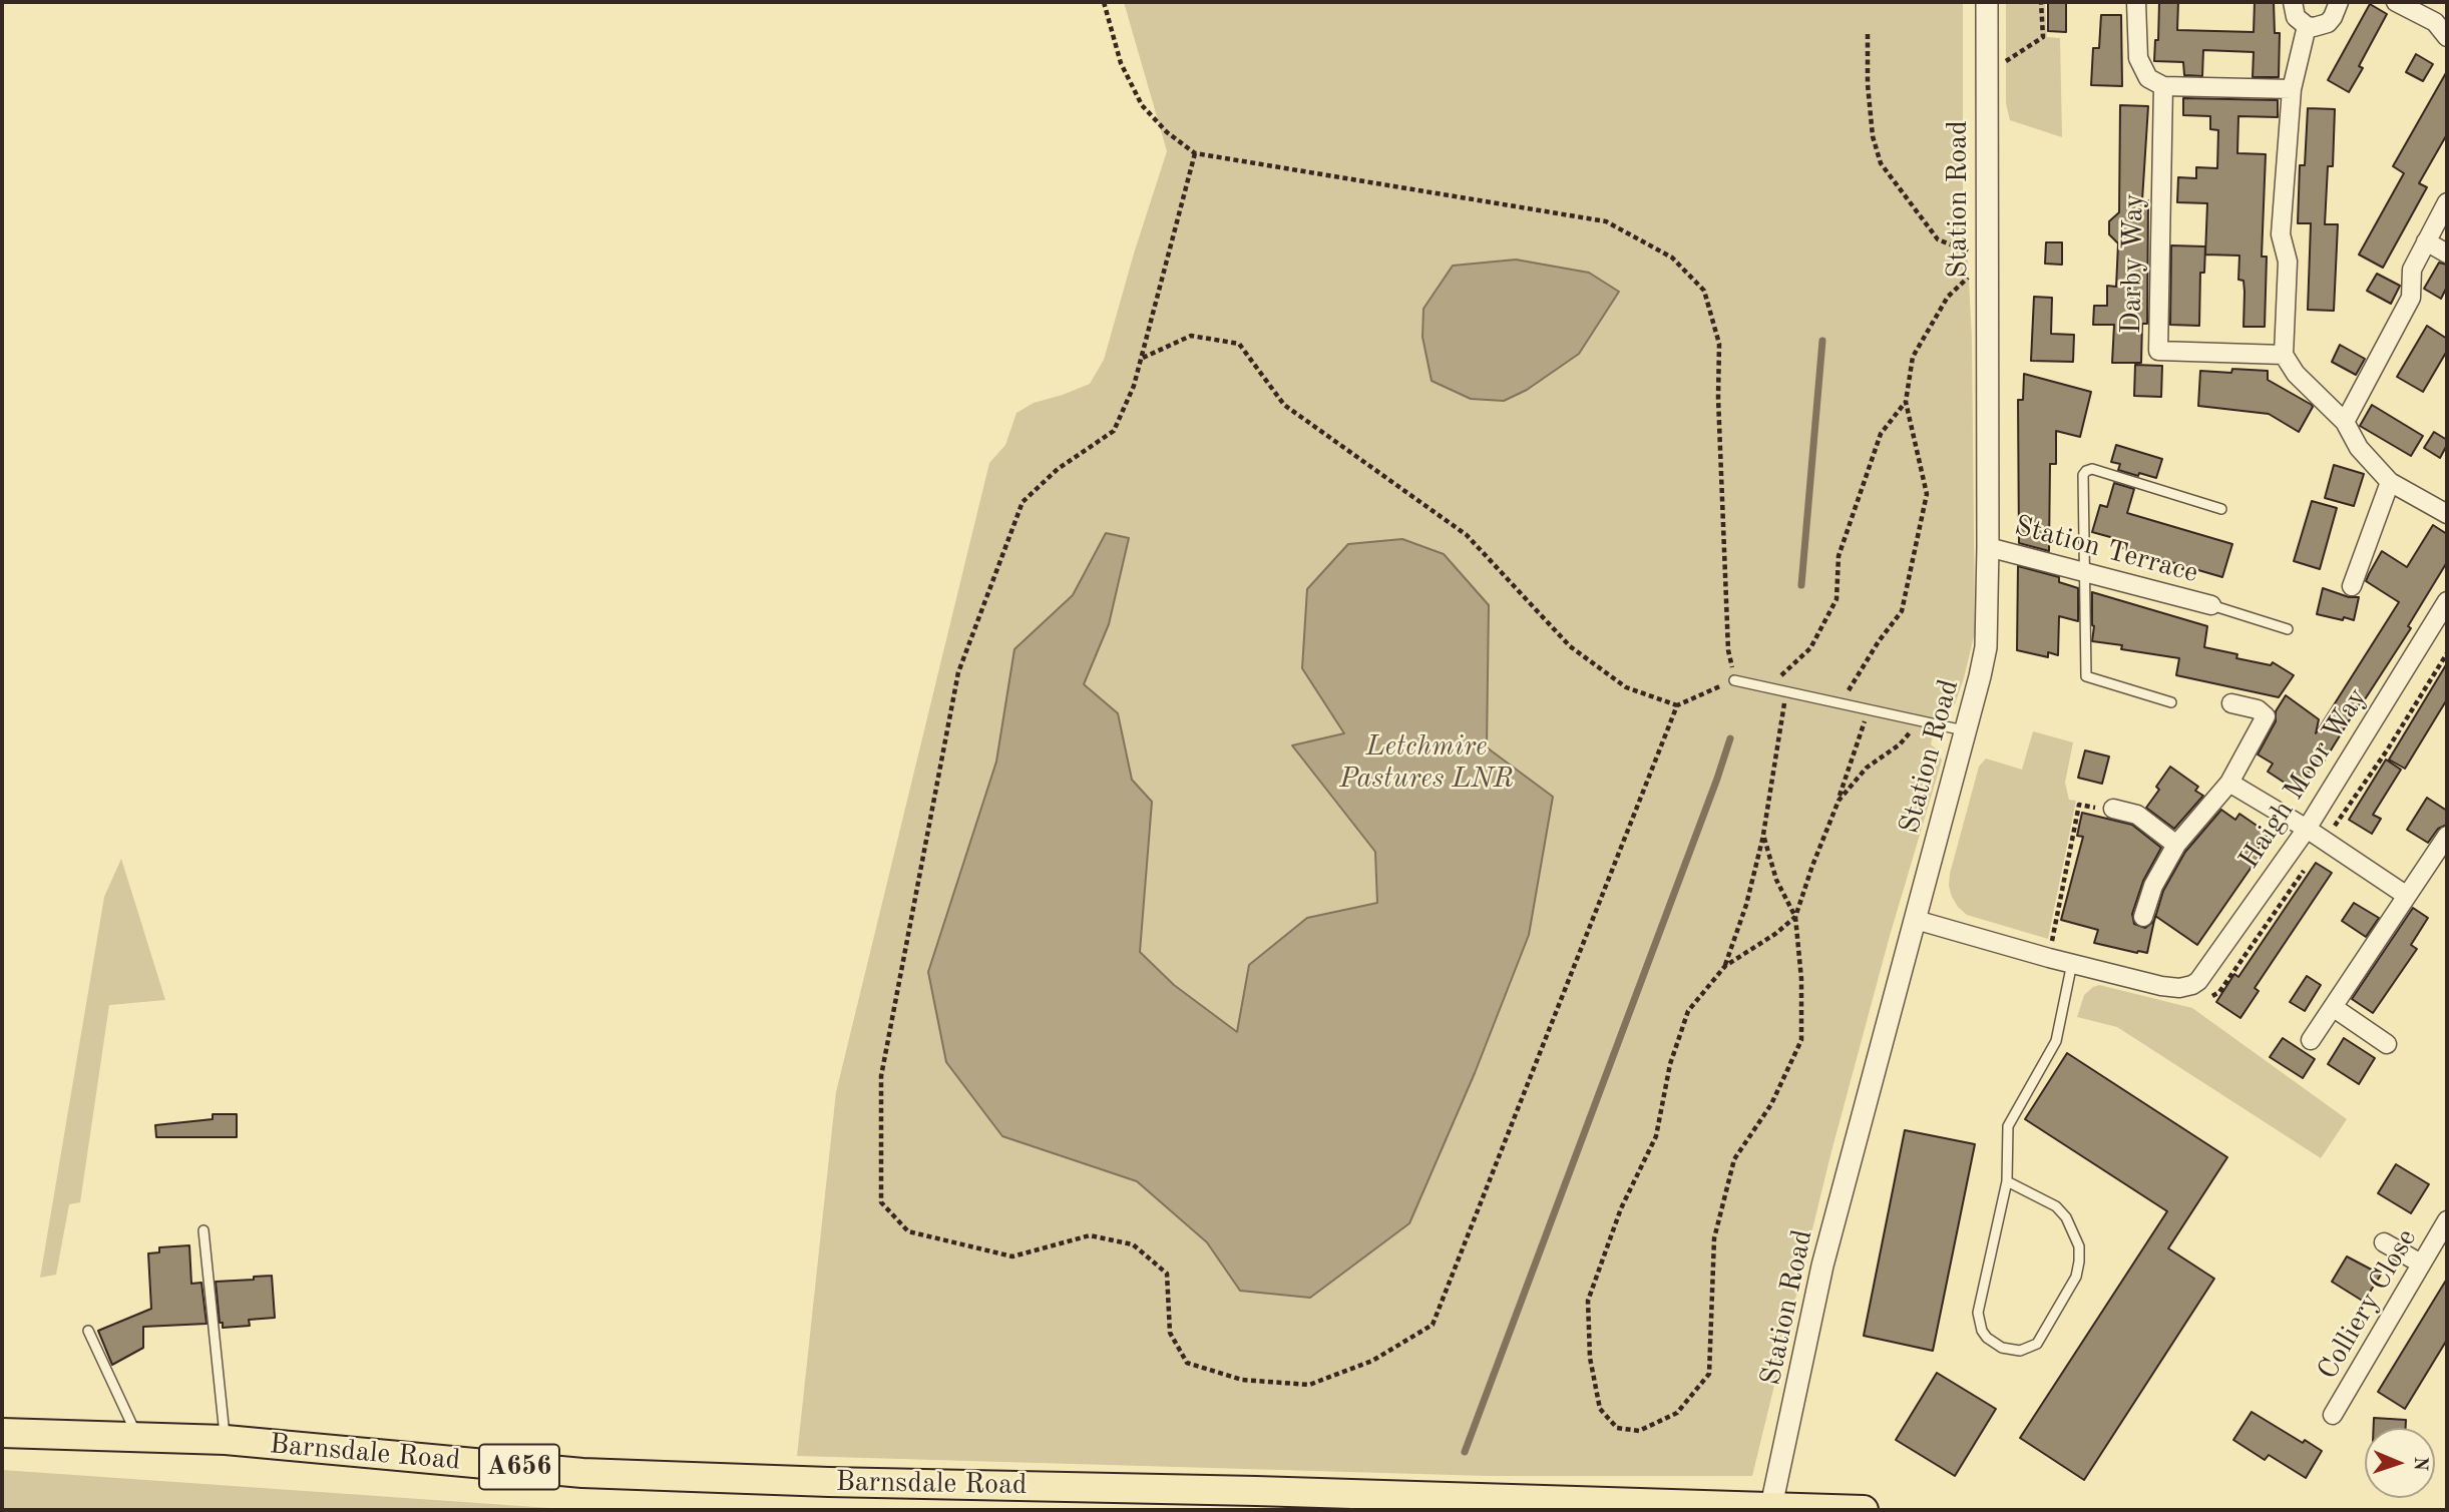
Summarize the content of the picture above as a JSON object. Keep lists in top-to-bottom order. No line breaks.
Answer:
{"streets":{"main road":["Barnsdale Road","A656"],"street":["Station Road","Darby Way","Station Terrace","Haigh Moor Way","Colliery Close"]},"crossings":[["Station Road","Station Terrace"],["Station Road","Barnsdale Road"]],"parks":["Letchmire Pastures LNR"],"north":"right"}
